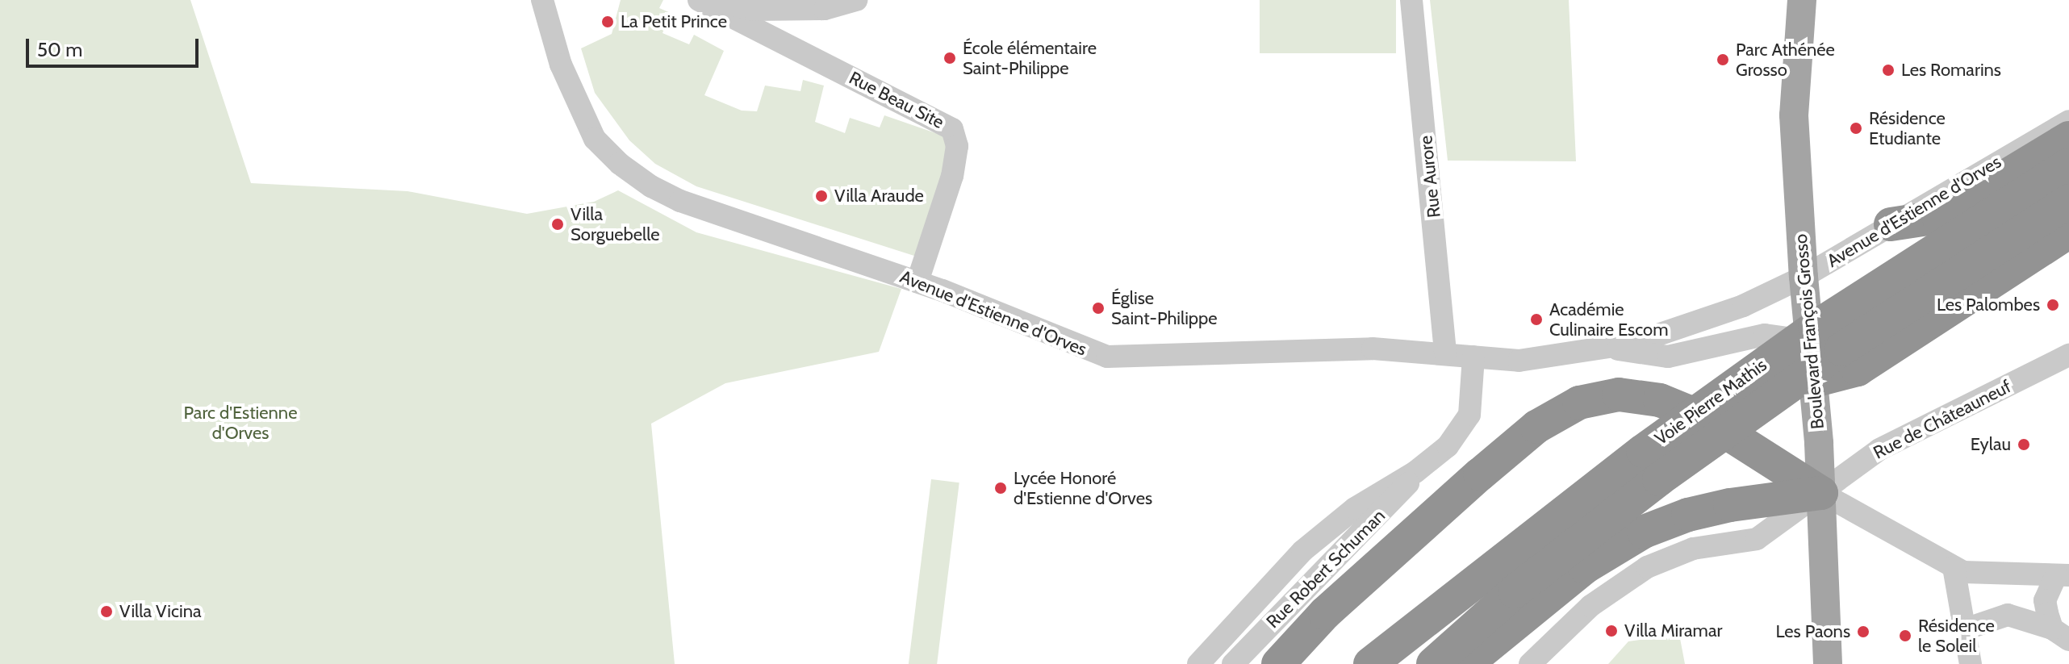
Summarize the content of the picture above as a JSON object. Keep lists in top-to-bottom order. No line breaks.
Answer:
{"streets":{"highway":["Voie Pierre Mathis"],"main road":["Boulevard François Grosso"],"street":["Rue Beau Site","Rue Aurore","Avenue d'Estienne d'Orves","Rue de Châteauneuf","Rue Robert Schuman"]},"crossings":[["Rue Beau Site","Avenue d'Estienne d'Orves"],["Rue Aurore","Avenue d'Estienne d'Orves"],["Avenue d'Estienne d'Orves","Boulevard François Grosso"],["Avenue d'Estienne d'Orves","Rue Robert Schuman"],["Boulevard François Grosso","Rue de Châteauneuf"]],"parks":["Parc d'Estienne d'Orves"],"places":["La Petit Prince","École élémentaire Saint-Philippe","Parc Athénée Grosso","Les Romarins","Résidence Etudiante","Villa Araude","Villa Sorguebelle","Les Palombes","Église Saint-Philippe","Académie Culinaire Escom","Eylau","Lycée Honoré d'Estienne d'Orves","Villa Vicina","Villa Miramar","Les Paons","Résidence le Soleil"],"scale_bar":"50 m"}
